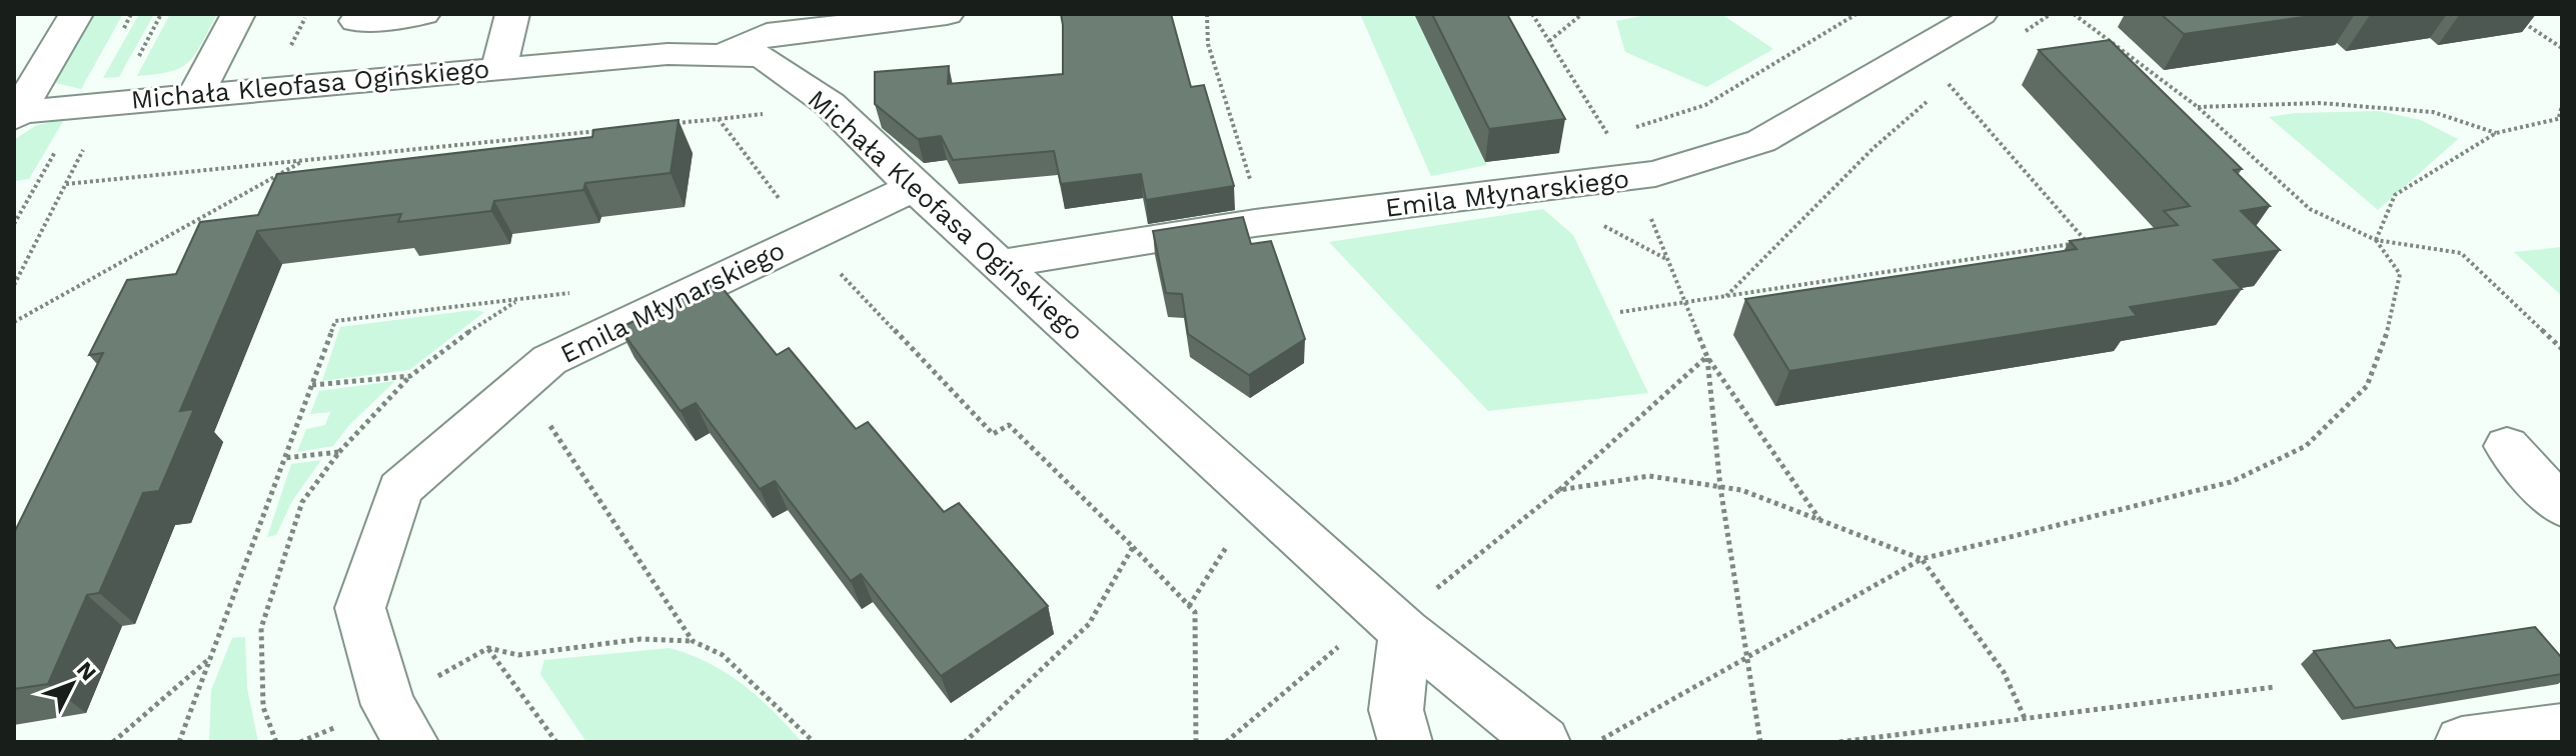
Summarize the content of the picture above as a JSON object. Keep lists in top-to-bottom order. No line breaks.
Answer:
{"streets":{"street":["Michała Kleofasa Ogińskiego","Emila Młynarskiego"]},"crossings":[["Michała Kleofasa Ogińskiego","Emila Młynarskiego"]],"north":"top right"}
